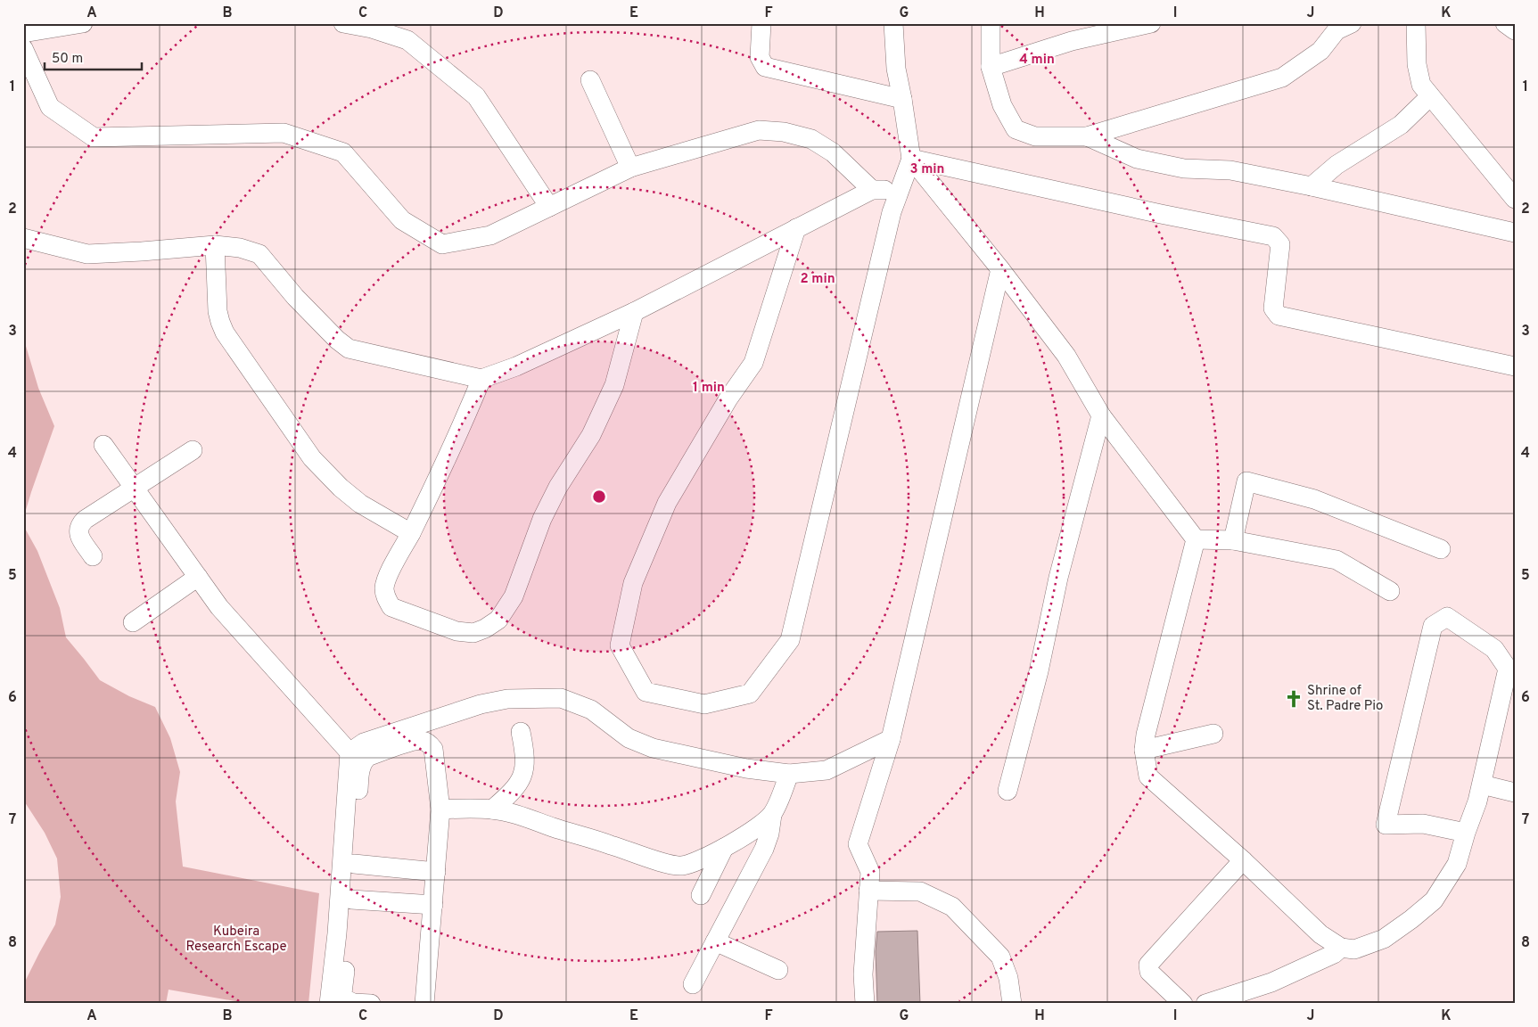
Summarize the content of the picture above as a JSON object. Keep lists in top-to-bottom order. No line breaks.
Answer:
{"parks":["Kubeira Research Escape"],"places":{"church":["Shrine of St. Padre Pio"]},"scale_bar":"50 m","grid":{"columns":["A","B","C","D","E","F","G","H","I","J","K"],"rows":["1","2","3","4","5","6","7","8"]},"rings":["4 min","3 min","2 min","1 min"]}
